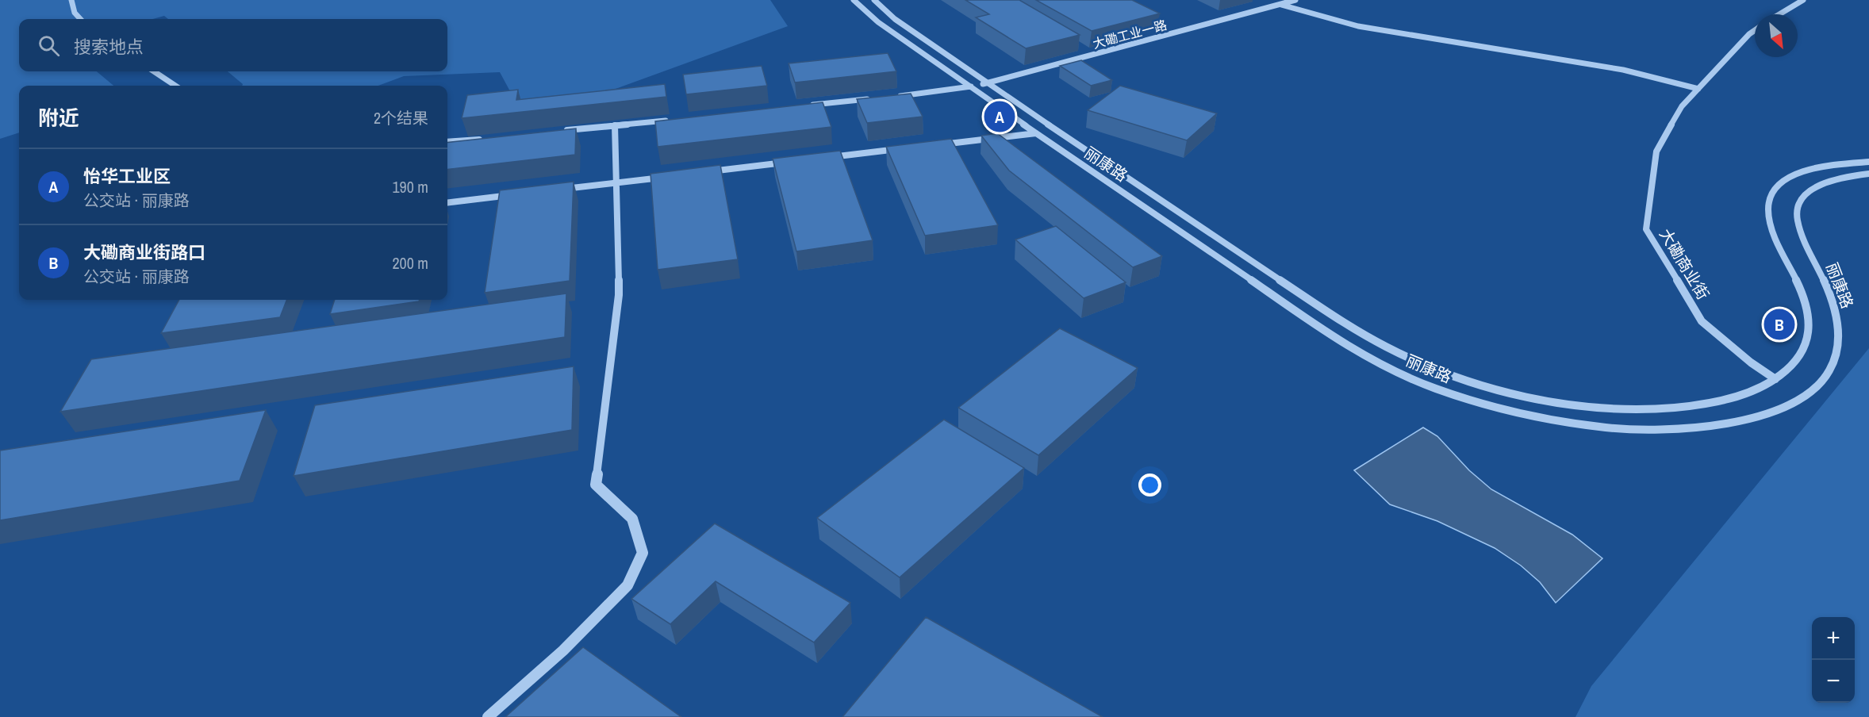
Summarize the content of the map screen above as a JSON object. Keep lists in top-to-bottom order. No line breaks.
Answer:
{"streets":{"street":["大磡工业一路","丽康路","大磡商业街"]},"crossings":[["大磡工业一路","丽康路"],["丽康路","大磡商业街"]],"north":"bottom right","page":{"search":"搜索地点","heading":["附近","2个结果"],"pins":["A","B"],"list":[{"mark":"A","name":"怡华工业区","note":"公交站 · 丽康路","value":"190 m"},{"mark":"B","name":"大磡商业街路口","note":"公交站 · 丽康路","value":"200 m"}],"map_buttons":["+","−"]}}
